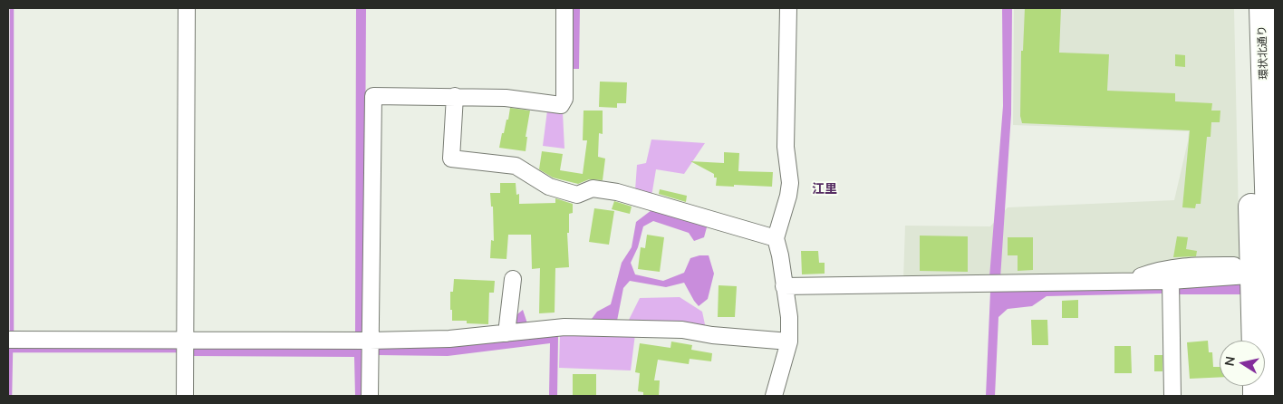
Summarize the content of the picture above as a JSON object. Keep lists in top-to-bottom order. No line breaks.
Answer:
{"streets":{"highway":["環状北通り"]},"districts":["江里"],"north":"left"}
